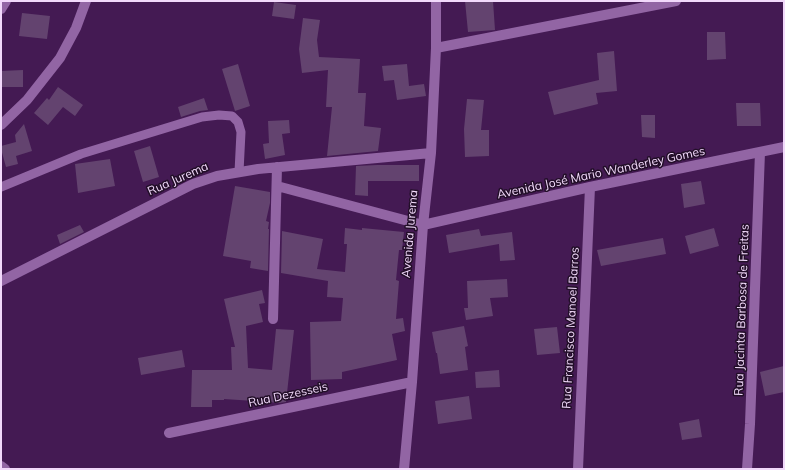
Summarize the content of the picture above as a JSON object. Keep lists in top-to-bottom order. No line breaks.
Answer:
{"streets":{"street":["Avenida José Mario Wanderley Gomes","Rua Jurema","Avenida Jurema","Rua Jacinta Barbosa de Freitas","Rua Francisco Manoel Barros","Rua Dezesseis"]},"crossings":[["Avenida José Mario Wanderley Gomes","Avenida Jurema"],["Avenida José Mario Wanderley Gomes","Rua Jacinta Barbosa de Freitas"],["Avenida José Mario Wanderley Gomes","Rua Francisco Manoel Barros"],["Rua Jurema","Avenida Jurema"],["Avenida Jurema","Rua Dezesseis"]]}
